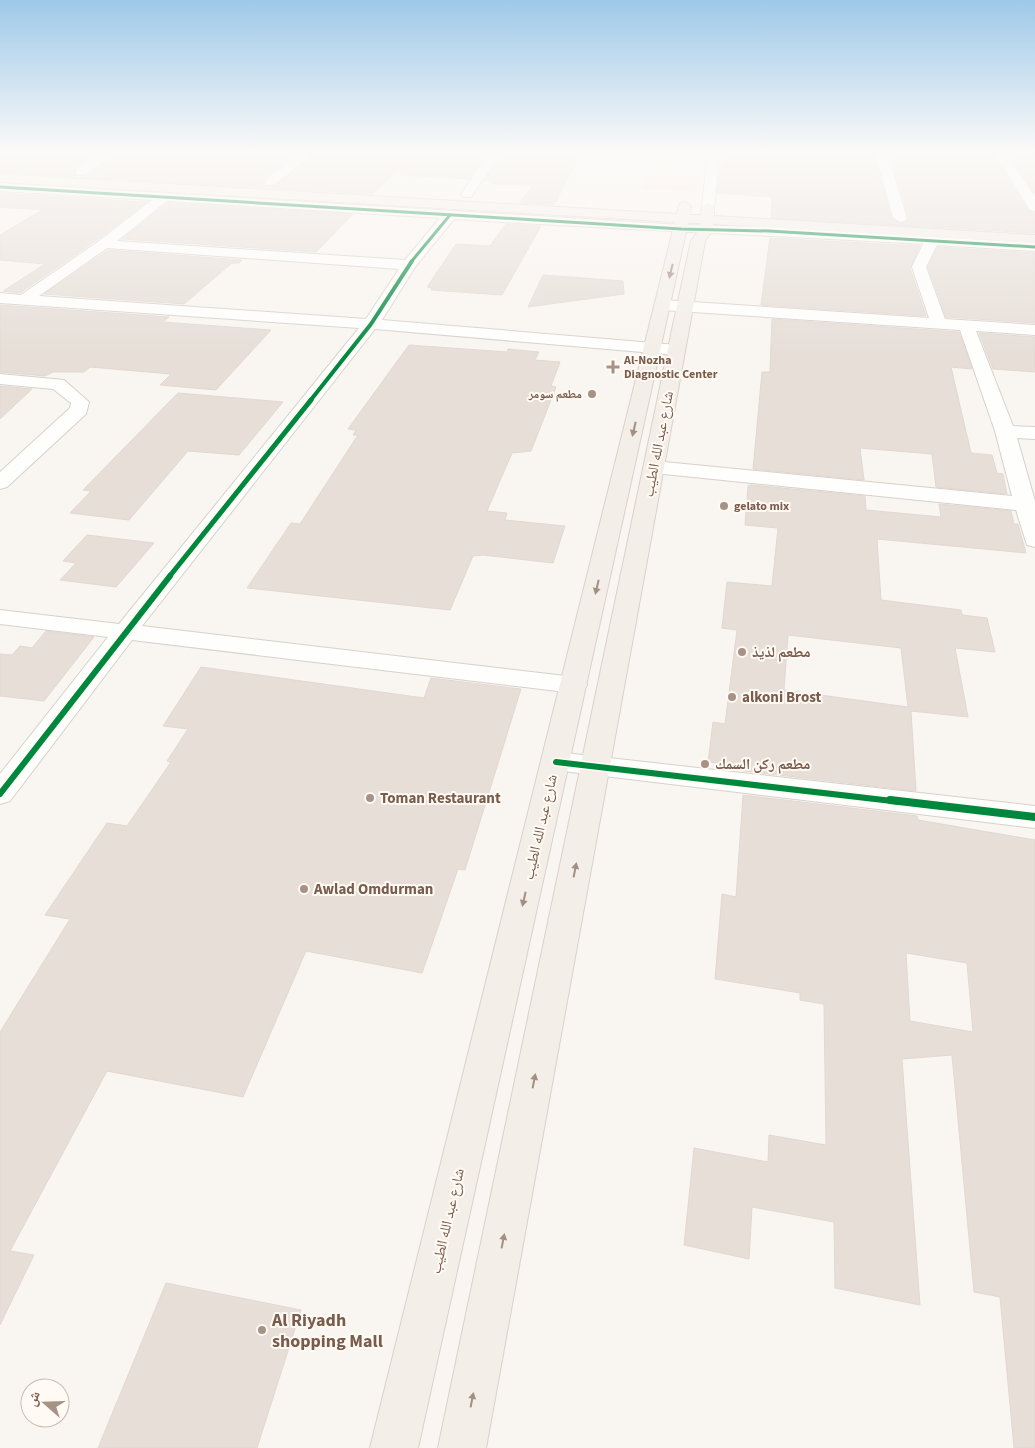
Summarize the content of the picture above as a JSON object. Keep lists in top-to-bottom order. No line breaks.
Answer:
{"streets":{"main road":["شارع عبد الله الطيب"]},"places":{"health":["Al-Nozha Diagnostic Center"],"other":["مطعم سومر","gelato mix","مطعم لذيذ","alkoni Brost","مطعم ركن السمك","Toman Restaurant","Awlad Omdurman","Al Riyadh shopping Mall"]},"north":"left"}
